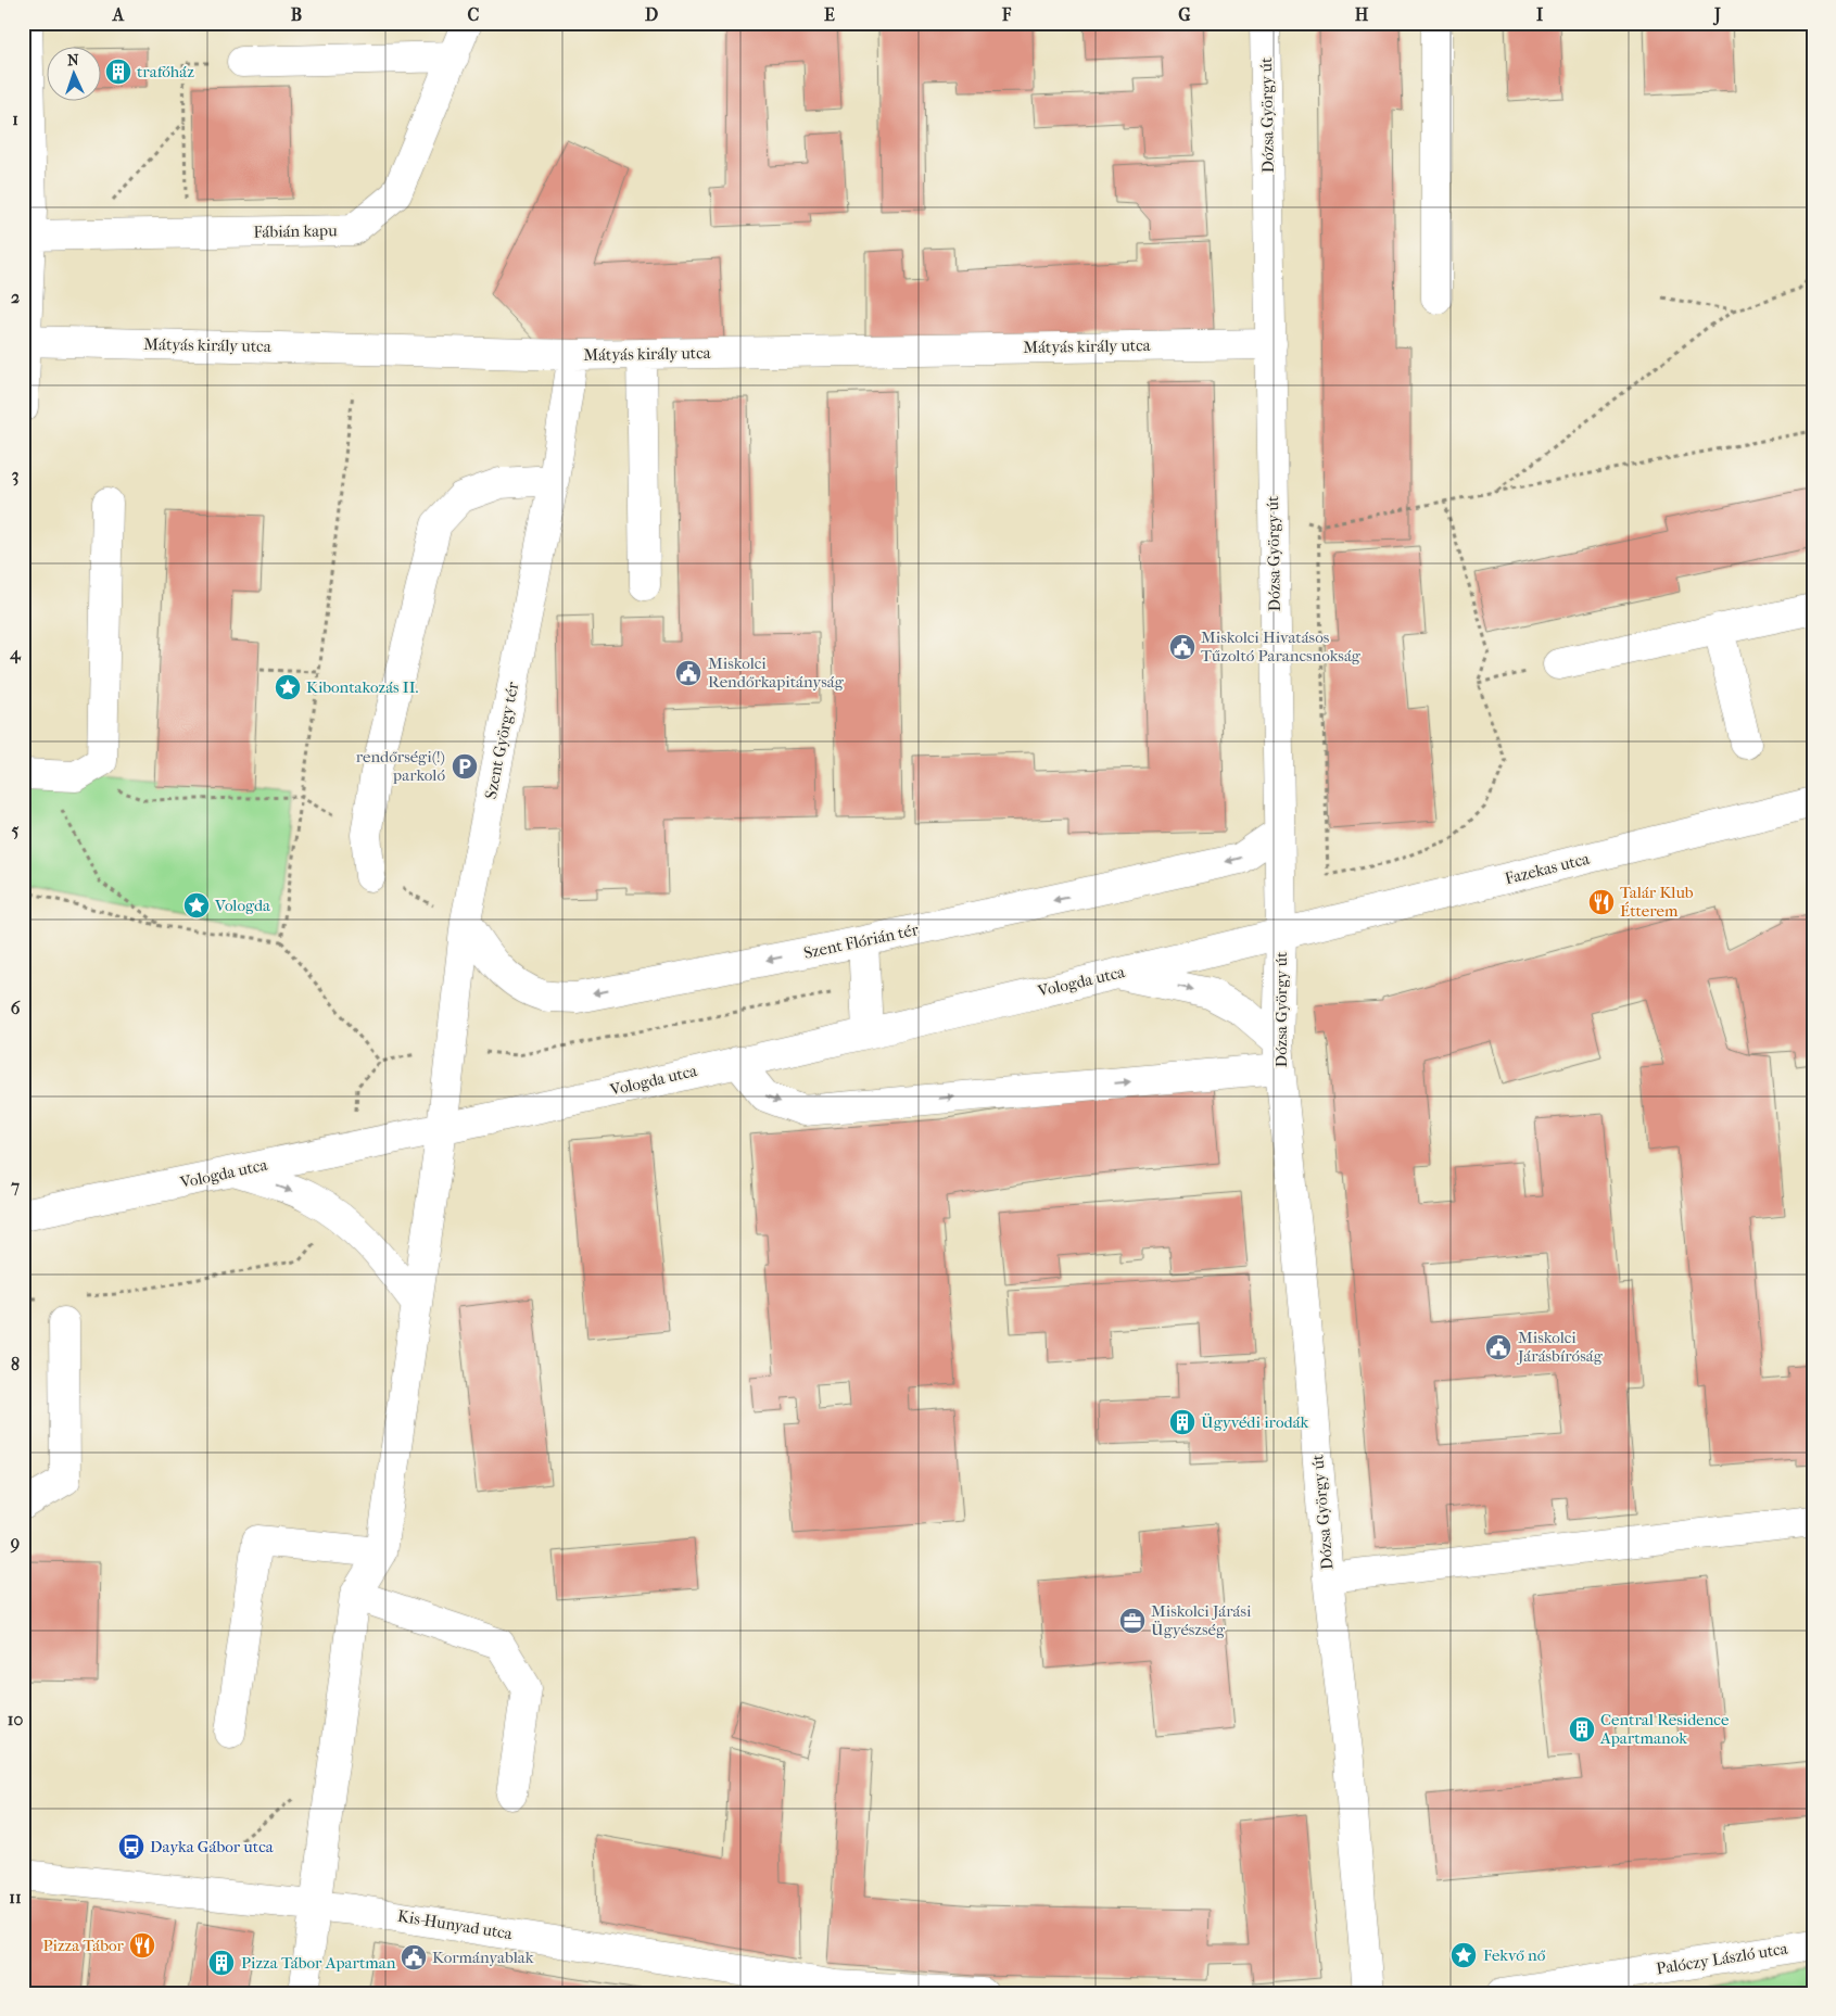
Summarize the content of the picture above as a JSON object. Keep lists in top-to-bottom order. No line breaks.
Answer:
{"streets":{"street":["Dózsa György út","Fábián kapu","Mátyás király utca","Szent György tér","Fazekas utca","Szent Flórián tér","Vologda utca","Kis-Hunyad utca","Palóczy László utca"]},"crossings":[["Dózsa György út","Mátyás király utca"],["Dózsa György út","Fazekas utca"],["Dózsa György út","Szent Flórián tér"],["Dózsa György út","Vologda utca"],["Mátyás király utca","Szent György tér"],["Szent György tér","Szent Flórián tér"],["Szent György tér","Vologda utca"],["Fazekas utca","Vologda utca"]],"places":{"building":["trafóház","Ügyvédi irodák","Central Residence Apartmanok","Pizza Tábor Apartman"],"public building":["Miskolci Hivatásos Tűzoltó Parancsnokság","Miskolci Rendőrkapitányság","Miskolci Járásbíróság","Kormányablak"],"place":["Kibontakozás II.","Vologda","Fekvő nő"],"parking":["rendőrségi(!) parkoló"],"restaurant":["Talár Klub Étterem","Pizza Tábor"],"office":["Miskolci Járási Ügyészség"],"bus stop":["Dayka Gábor utca"]},"north":"top","grid":{"columns":["A","B","C","D","E","F","G","H","I","J"],"rows":["1","2","3","4","5","6","7","8","9","10","11"]}}
